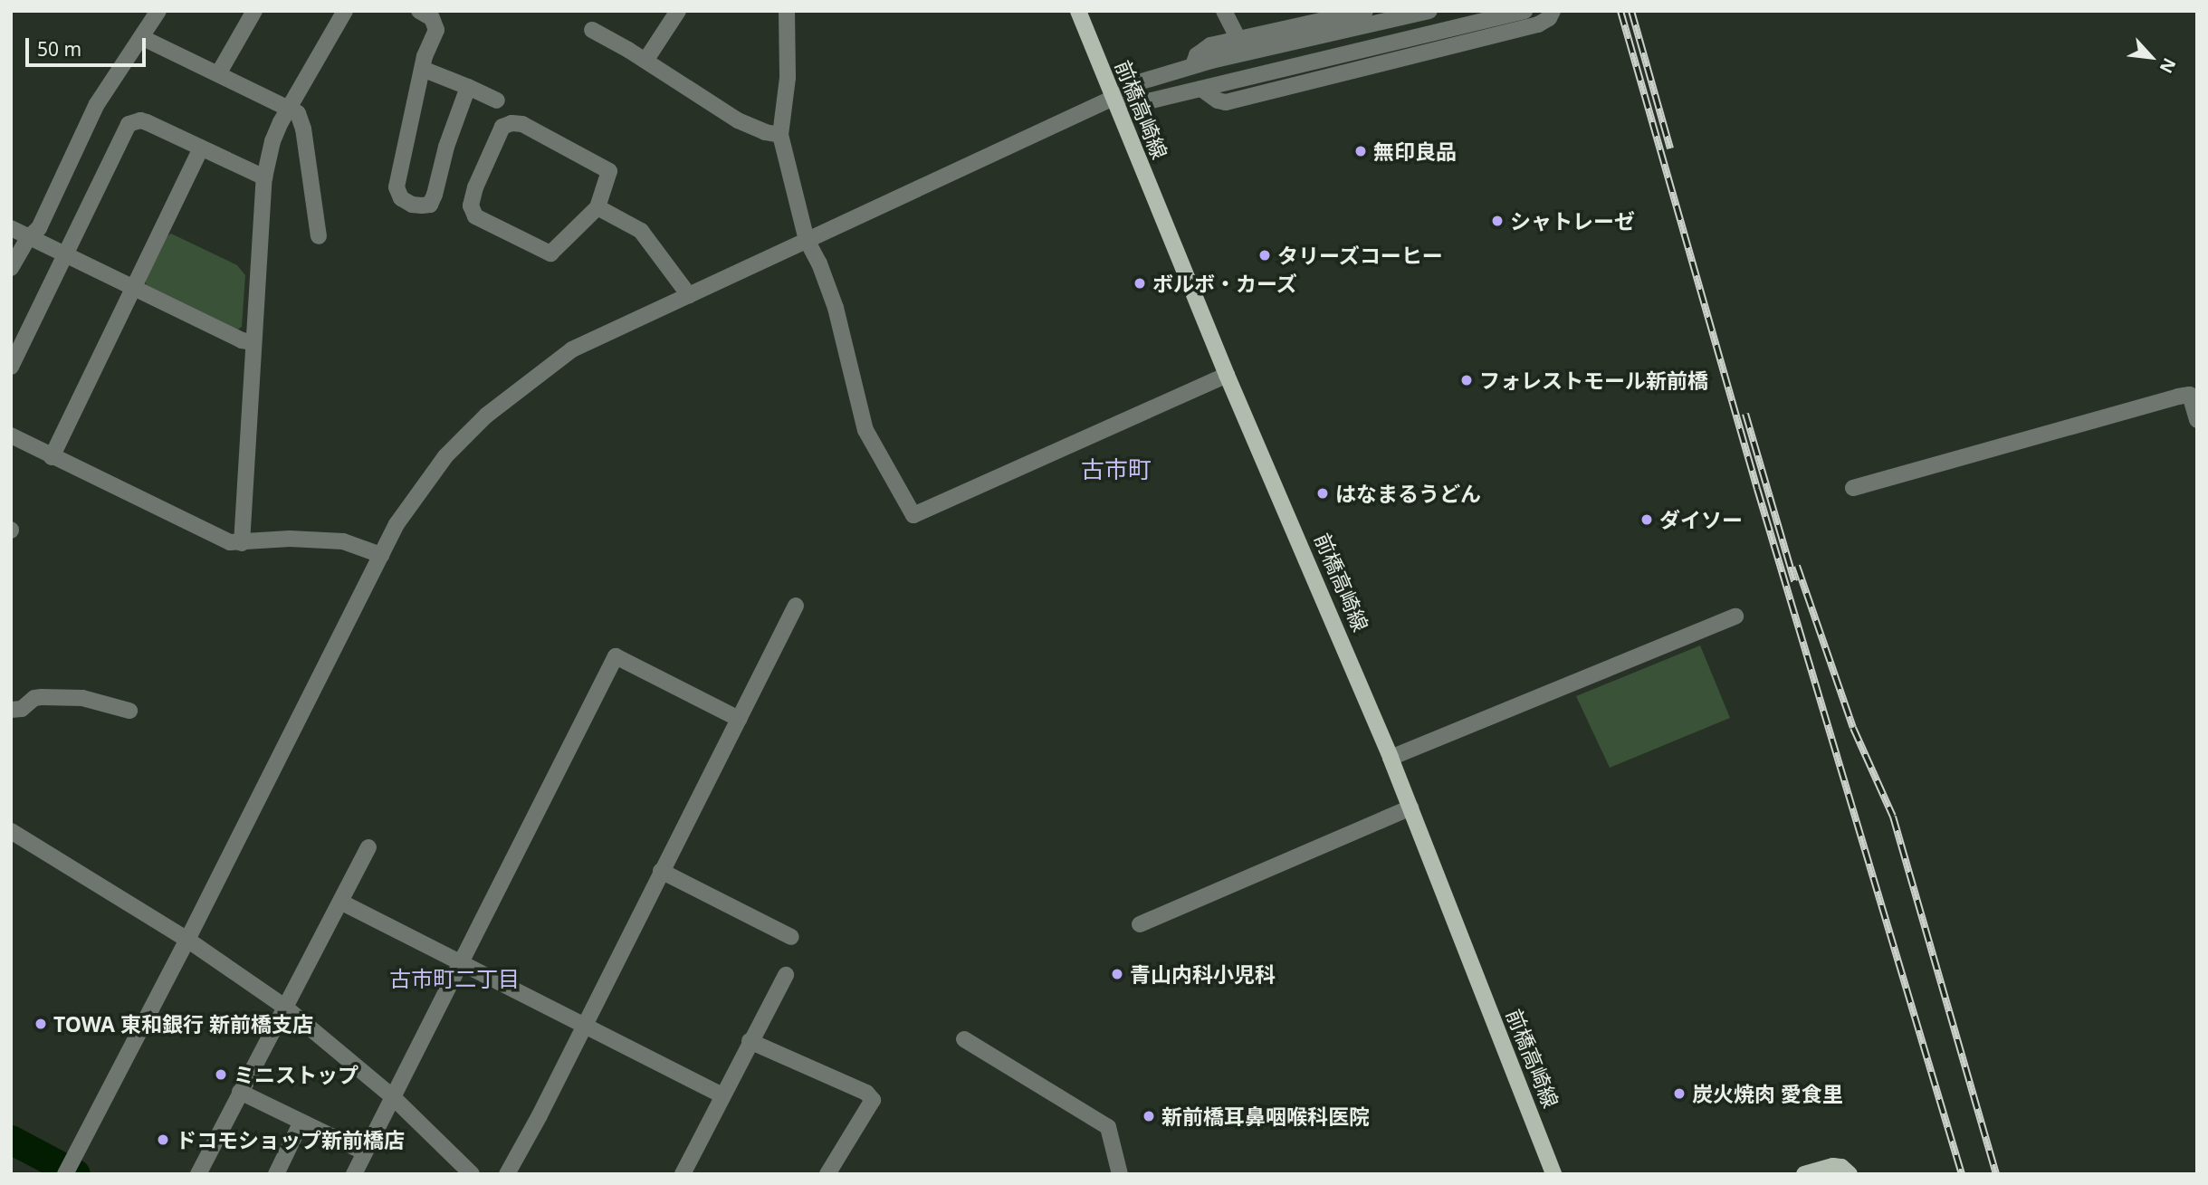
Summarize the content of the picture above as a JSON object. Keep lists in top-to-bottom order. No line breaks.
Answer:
{"streets":{"main road":["前橋高崎線"]},"districts":["古市町","古市町二丁目"],"places":["無印良品","シャトレーゼ","タリーズコーヒー","ボルボ・カーズ","フォレストモール新前橋","はなまるうどん","ダイソー","青山内科小児科","TOWA 東和銀行 新前橋支店","ミニストップ","炭火焼肉 愛食里","新前橋耳鼻咽喉科医院","ドコモショップ新前橋店"],"scale_bar":"50 m","north":"bottom right"}
